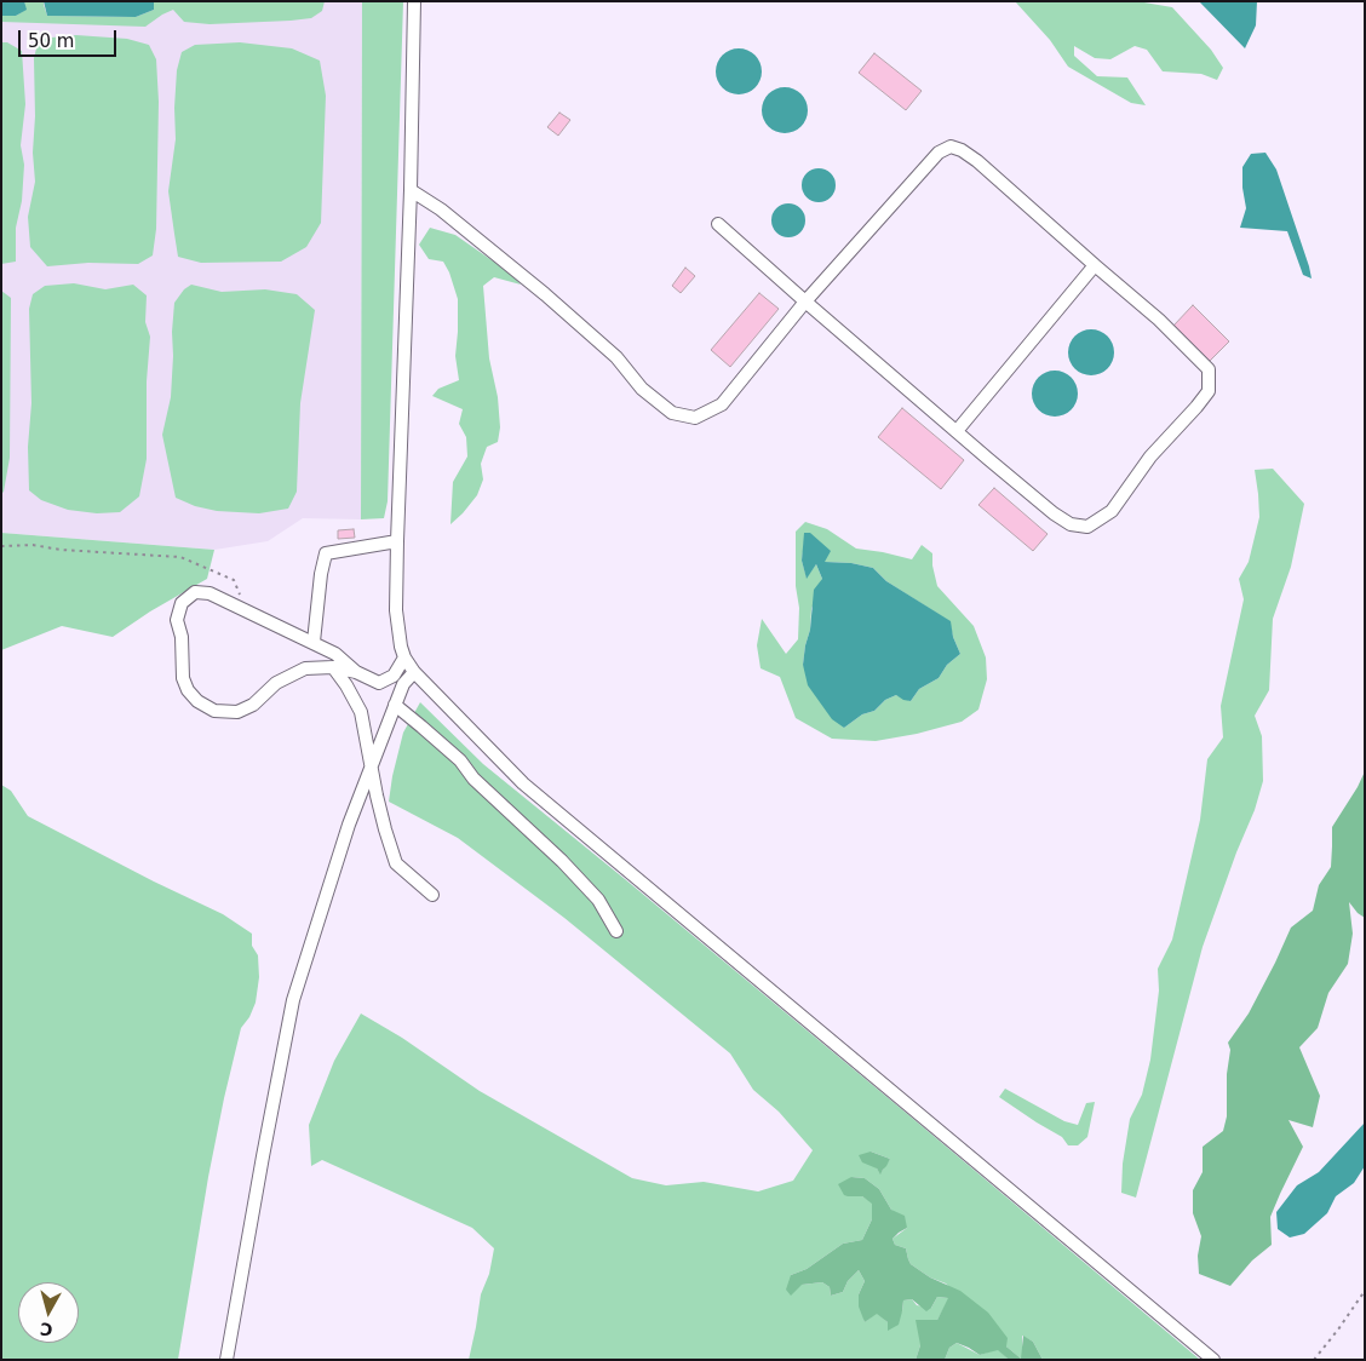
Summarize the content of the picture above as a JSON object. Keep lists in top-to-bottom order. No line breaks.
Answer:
{"scale_bar":"50 m","north":"bottom"}
